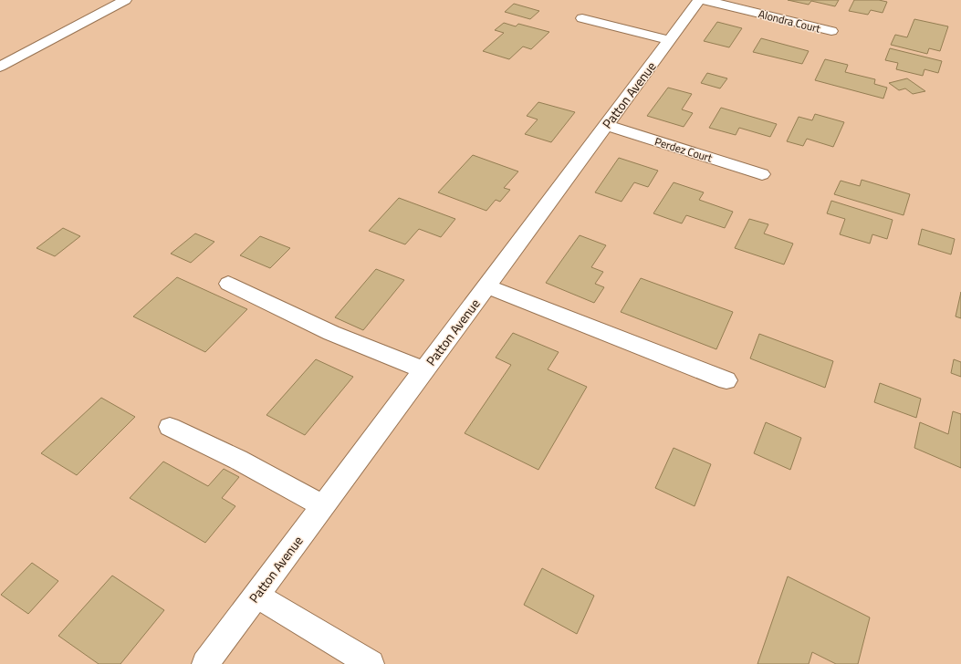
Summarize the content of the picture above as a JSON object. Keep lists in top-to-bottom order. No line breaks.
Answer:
{"streets":{"street":["Alondra Court","Patton Avenue","Perdez Court"]},"crossings":[["Patton Avenue","Perdez Court"]]}
